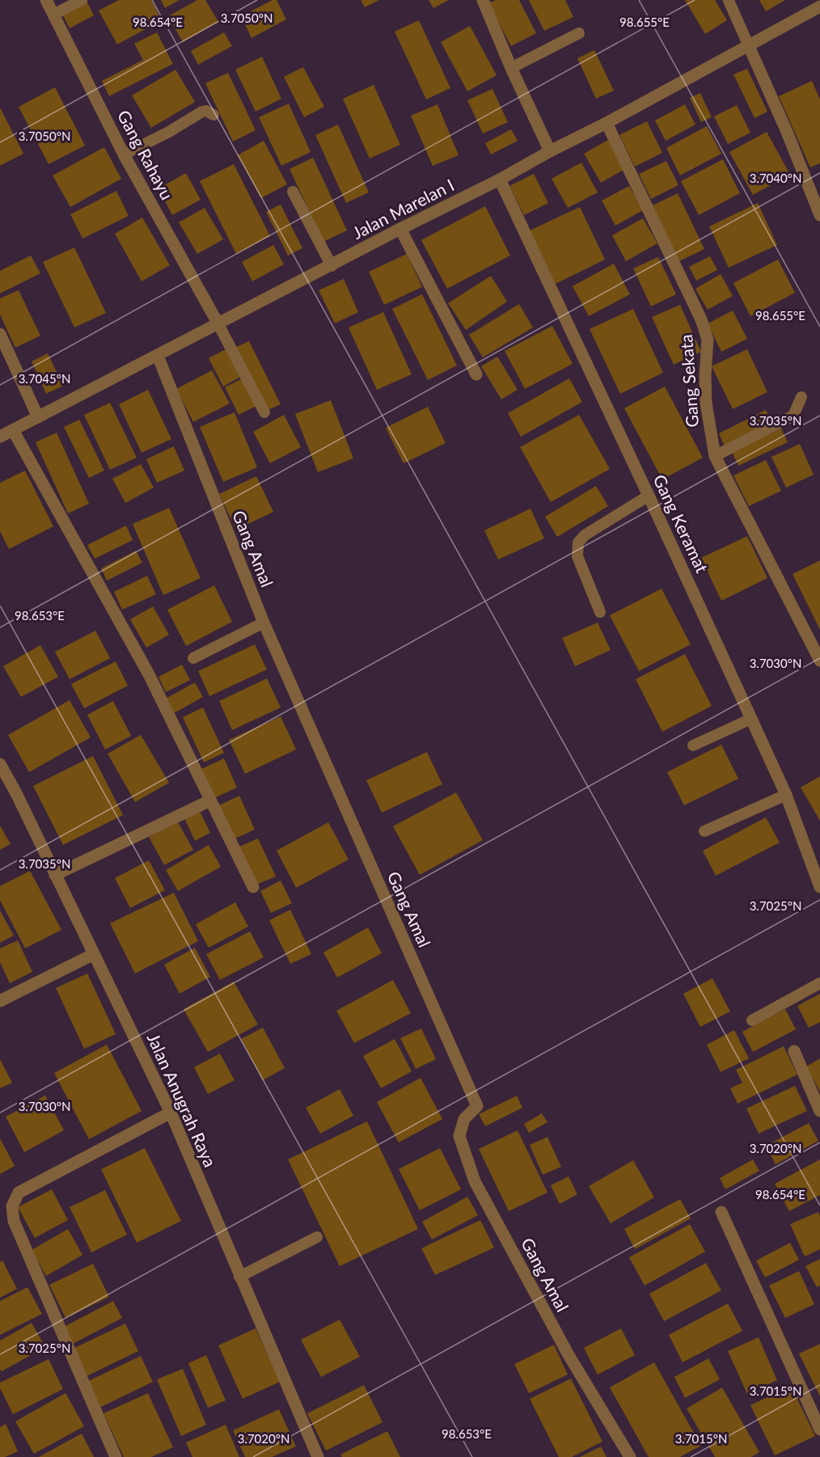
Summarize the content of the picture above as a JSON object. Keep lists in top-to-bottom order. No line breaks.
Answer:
{"streets":{"street":["Gang Rahayu","Jalan Marelan I","Gang Sekata","Gang Keramat","Gang Amal","Jalan Anugrah Raya"]},"crossings":[["Gang Rahayu","Jalan Marelan I"],["Jalan Marelan I","Gang Sekata"],["Jalan Marelan I","Gang Keramat"],["Jalan Marelan I","Gang Amal"]],"coordinates":["3.7050°N","98.654°E","98.655°E","3.7040°N","3.7045°N","3.7035°N","98.653°E","3.7030°N","3.7025°N","3.7020°N","3.7015°N"]}
